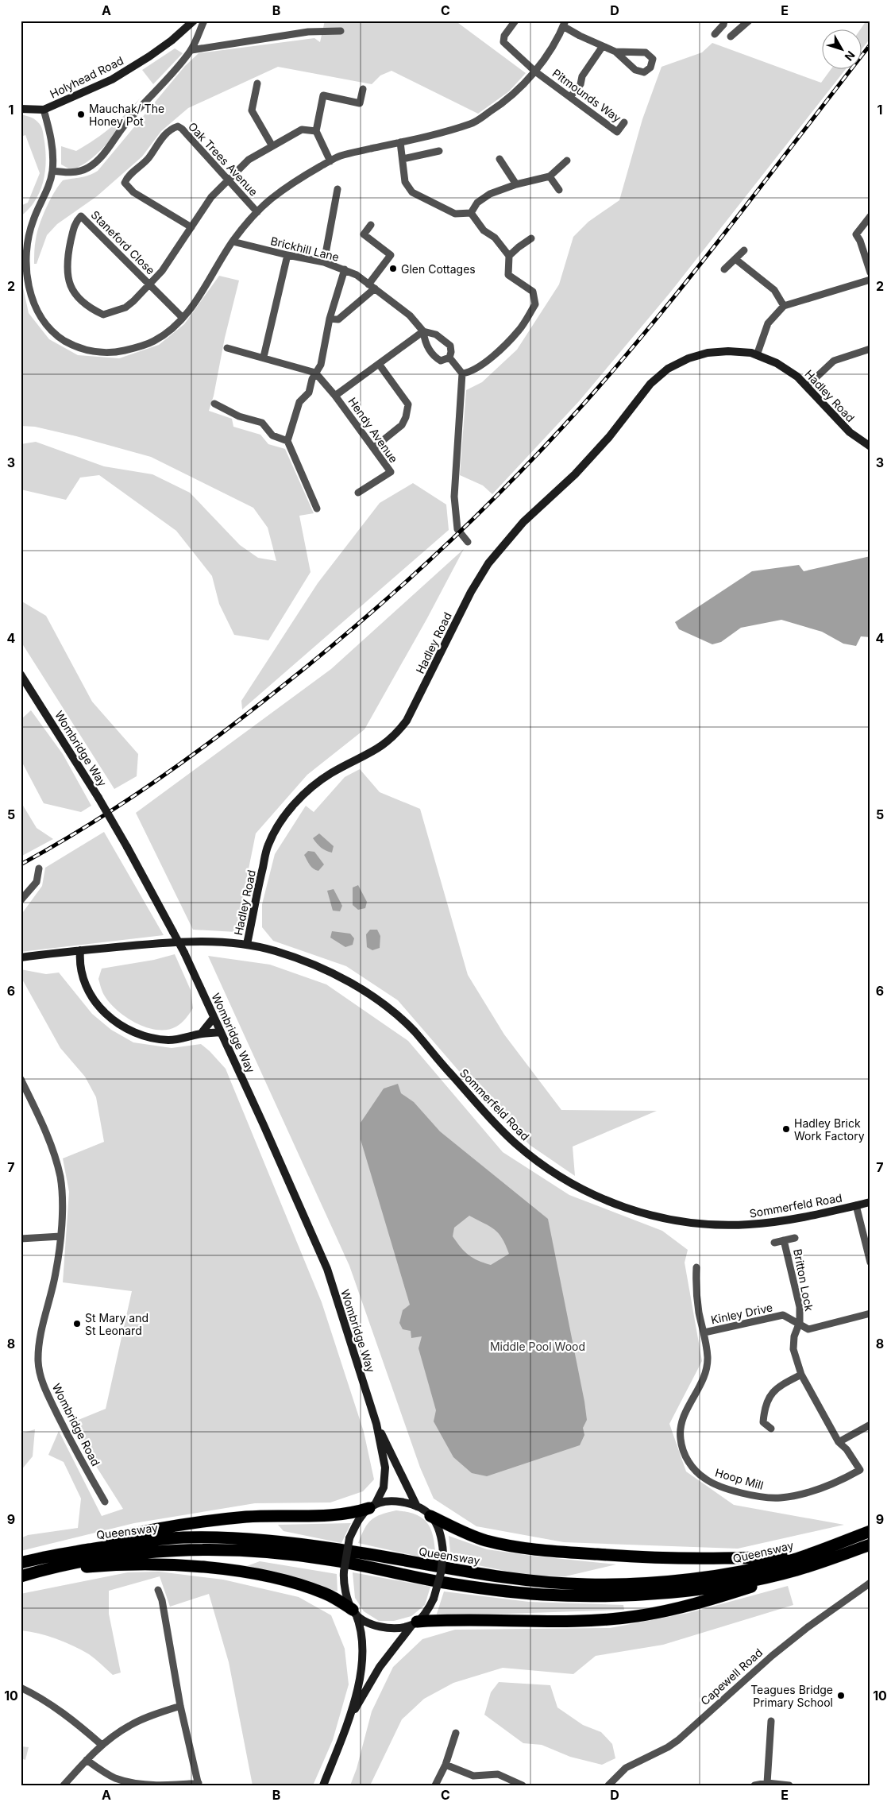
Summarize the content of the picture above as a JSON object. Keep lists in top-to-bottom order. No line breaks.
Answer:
{"streets":{"highway":["Queensway"],"street":["Holyhead Road","Pitmounds Way","Oak Trees Avenue","Staneford Close","Brickhill Lane","Hadley Road","Hendy Avenue","Wombridge Way","Sommerfeld Road","Britton Lock","Kinley Drive","Wombridge Road","Hoop Mill","Capewell Road"]},"crossings":[["Hadley Road","Sommerfeld Road"],["Britton Lock","Kinley Drive"],["Britton Lock","Hoop Mill"],["Kinley Drive","Hoop Mill"]],"parks":["Middle Pool Wood"],"places":["Mauchak/ The Honey Pot","Glen Cottages","Hadley Brick Work Factory","St Mary and St Leonard","Teagues Bridge Primary School"],"north":"bottom right","grid":{"columns":["A","B","C","D","E"],"rows":["1","2","3","4","5","6","7","8","9","10"]}}
